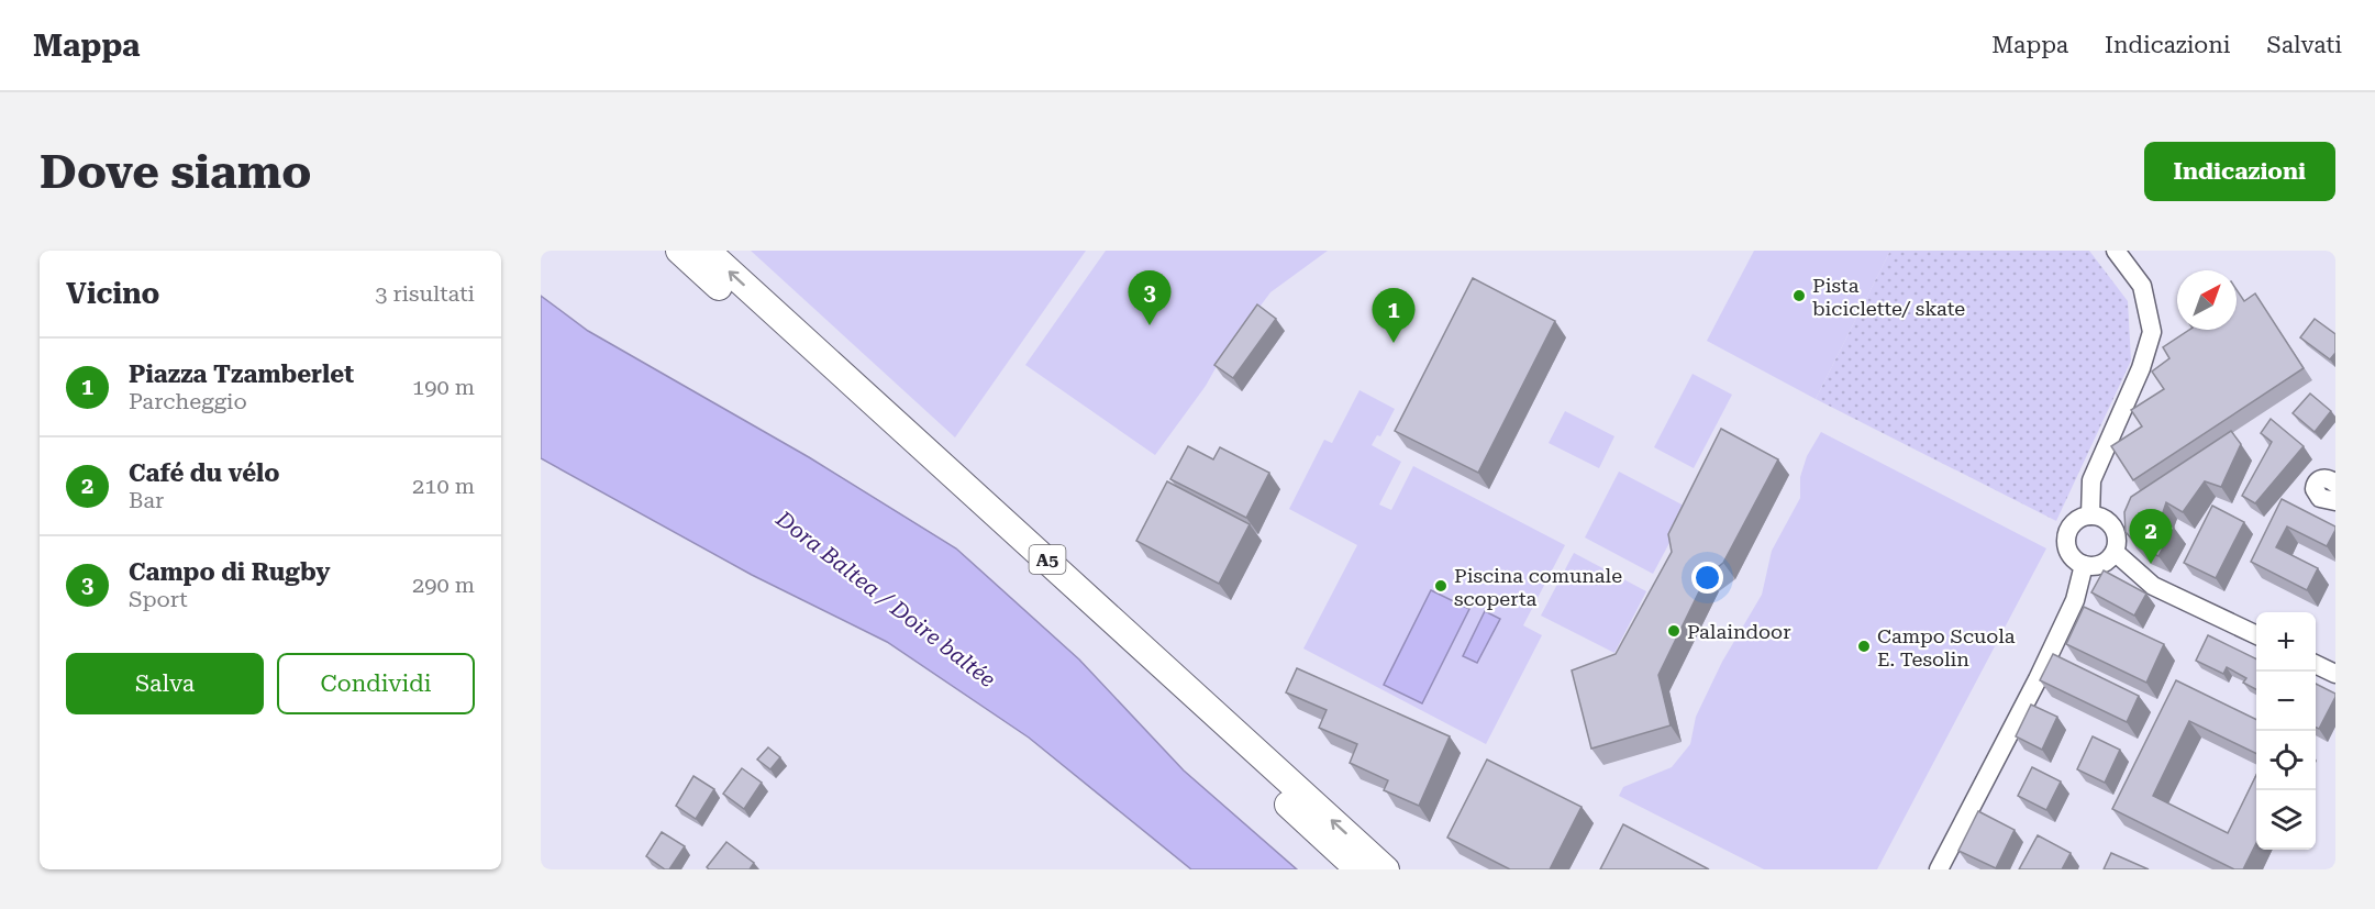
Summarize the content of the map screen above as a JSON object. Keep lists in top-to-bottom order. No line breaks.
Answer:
{"streets":{"highway":["A5"]},"water":["Dora Baltea / Doire baltée"],"places":["Pista biciclette/ skate","Piscina comunale scoperta","Palaindoor","Campo Scuola E. Tesolin"],"north":"top right","page":{"header":"Mappa","nav":["Mappa","Indicazioni","Salvati"],"buttons":["Indicazioni",["Salva","Condividi"]],"title":"Dove siamo","heading":["Vicino","3 risultati"],"pins":["3","1","2"],"list":[{"mark":"1","name":"Piazza Tzamberlet","note":"Parcheggio","value":"190 m"},{"mark":"2","name":"Café du vélo","note":"Bar","value":"210 m"},{"mark":"3","name":"Campo di Rugby","note":"Sport","value":"290 m"}],"map_buttons":["+","−"]}}
